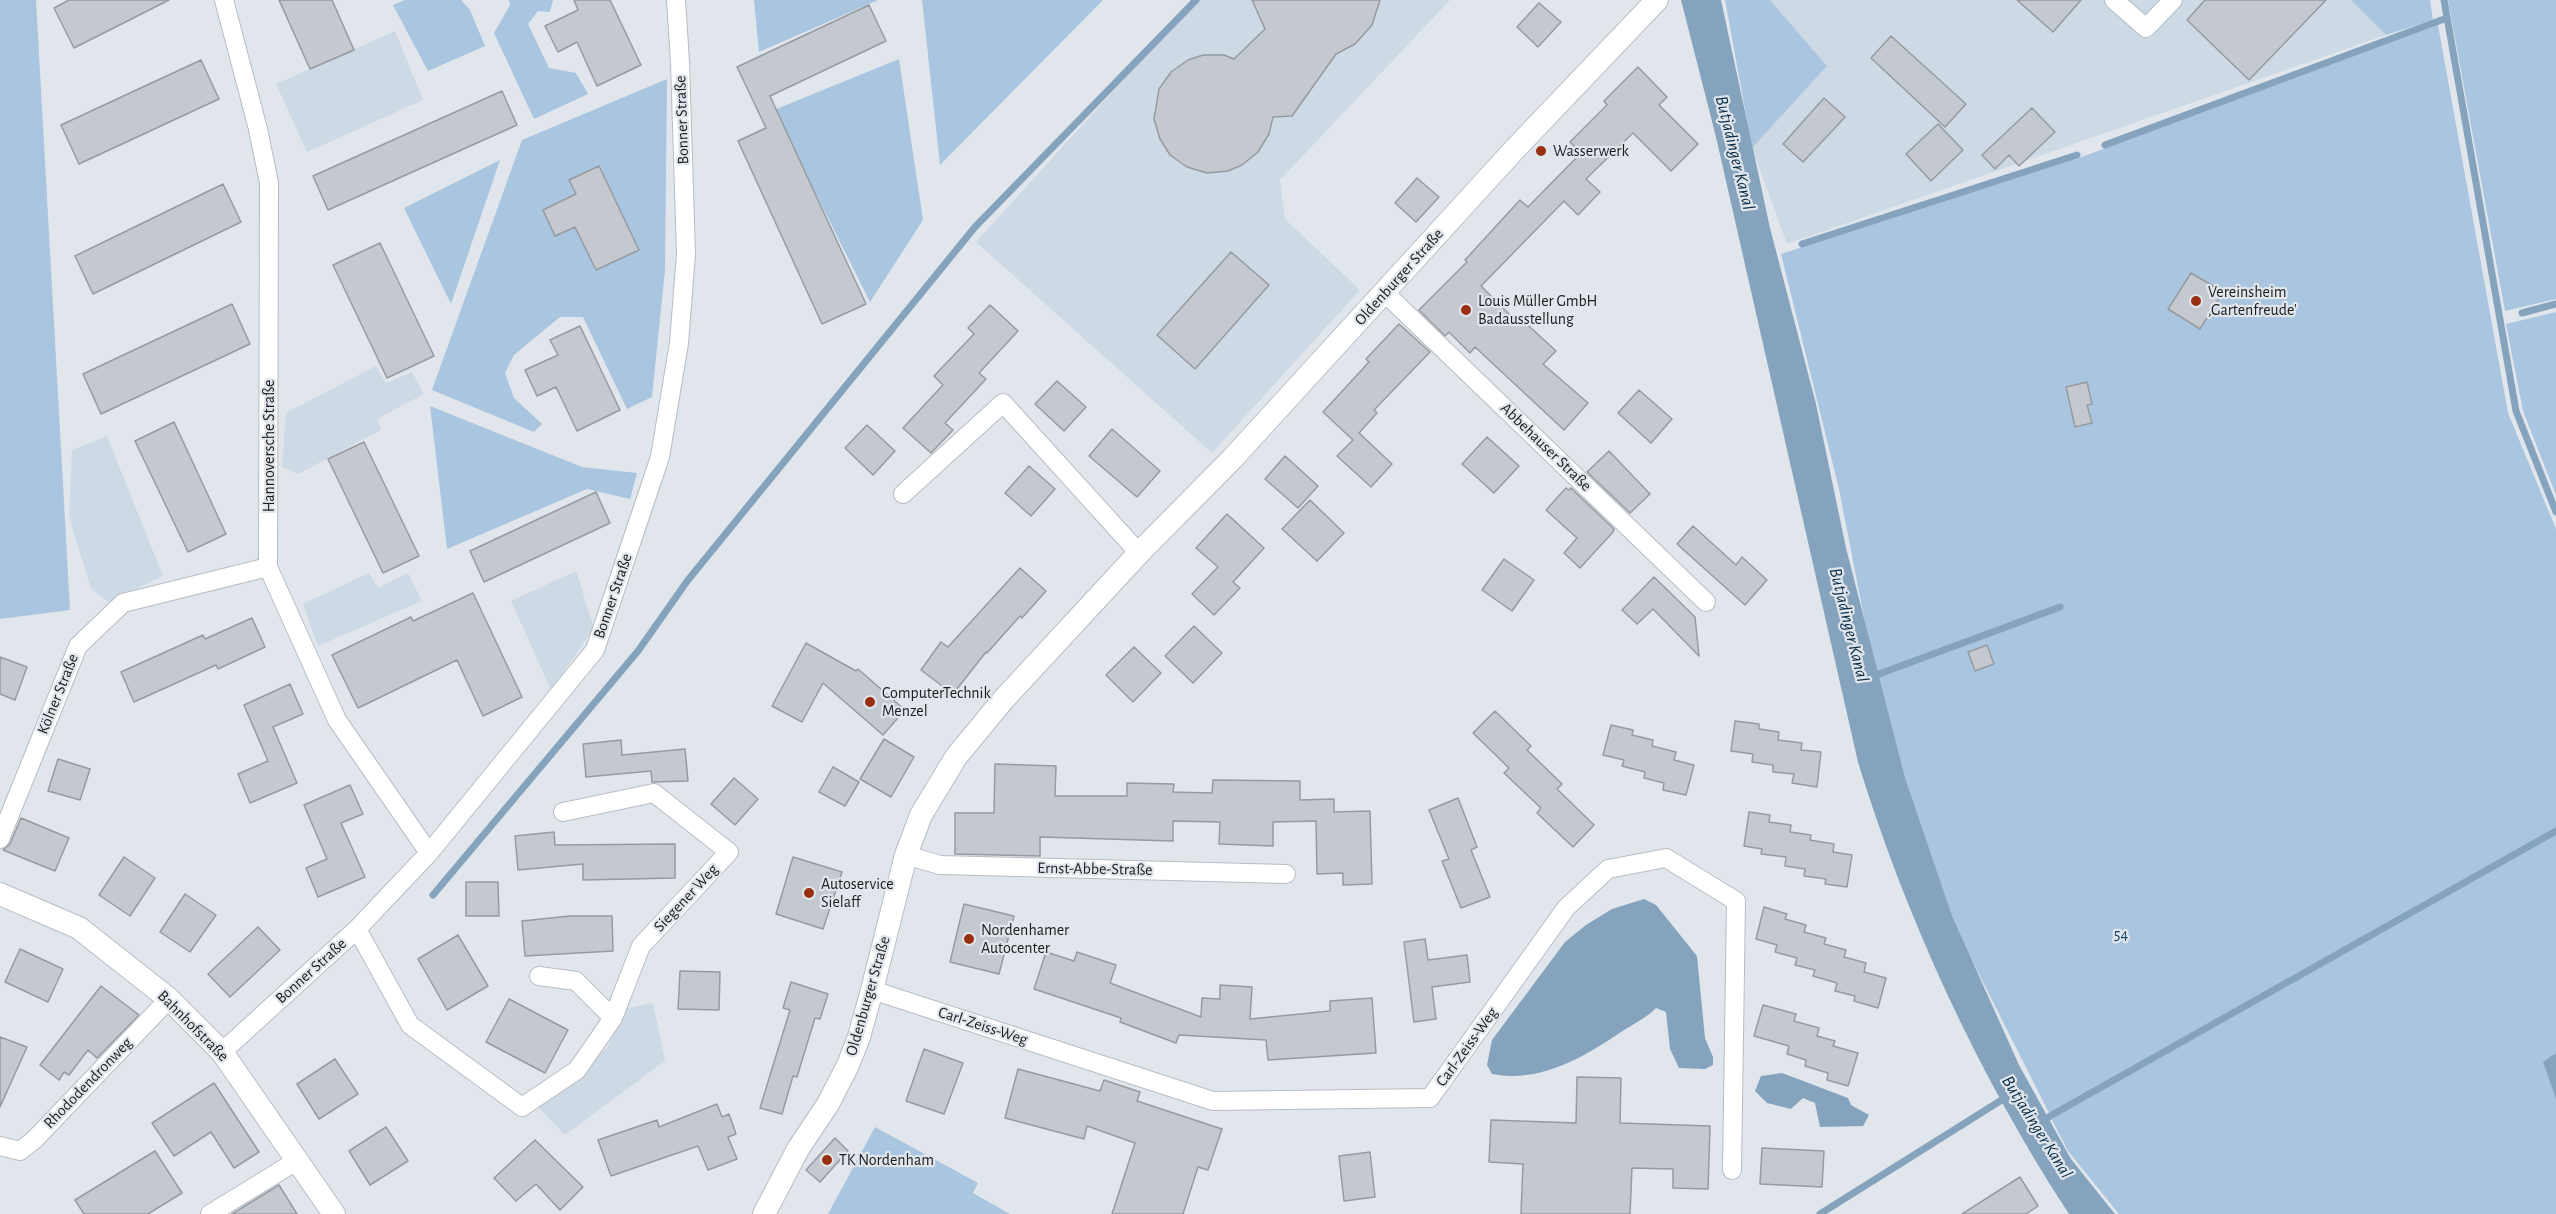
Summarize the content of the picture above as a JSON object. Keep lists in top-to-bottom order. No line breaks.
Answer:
{"streets":{"street":["Bonner Straße","Oldenburger Straße","Hannoversche Straße","Abbehauser Straße","Kölner Straße","Ernst-Abbe-Straße","Siegener Weg","Bahnhofstraße","Carl-Zeiss-Weg","Rhododendronweg"]},"crossings":[["Bonner Straße","Hannoversche Straße"],["Bonner Straße","Siegener Weg"],["Bonner Straße","Bahnhofstraße"],["Oldenburger Straße","Abbehauser Straße"],["Oldenburger Straße","Ernst-Abbe-Straße"],["Oldenburger Straße","Carl-Zeiss-Weg"],["Hannoversche Straße","Kölner Straße"],["Bahnhofstraße","Rhododendronweg"]],"water":["Butjadinger Kanal"],"parks":["54"],"places":["Wasserwerk","Vereinsheim ,Gartenfreude'","Louis Müller GmbH Badausstellung","ComputerTechnik Menzel","Autoservice Sielaff","Nordenhamer Autocenter","TK Nordenham"]}
